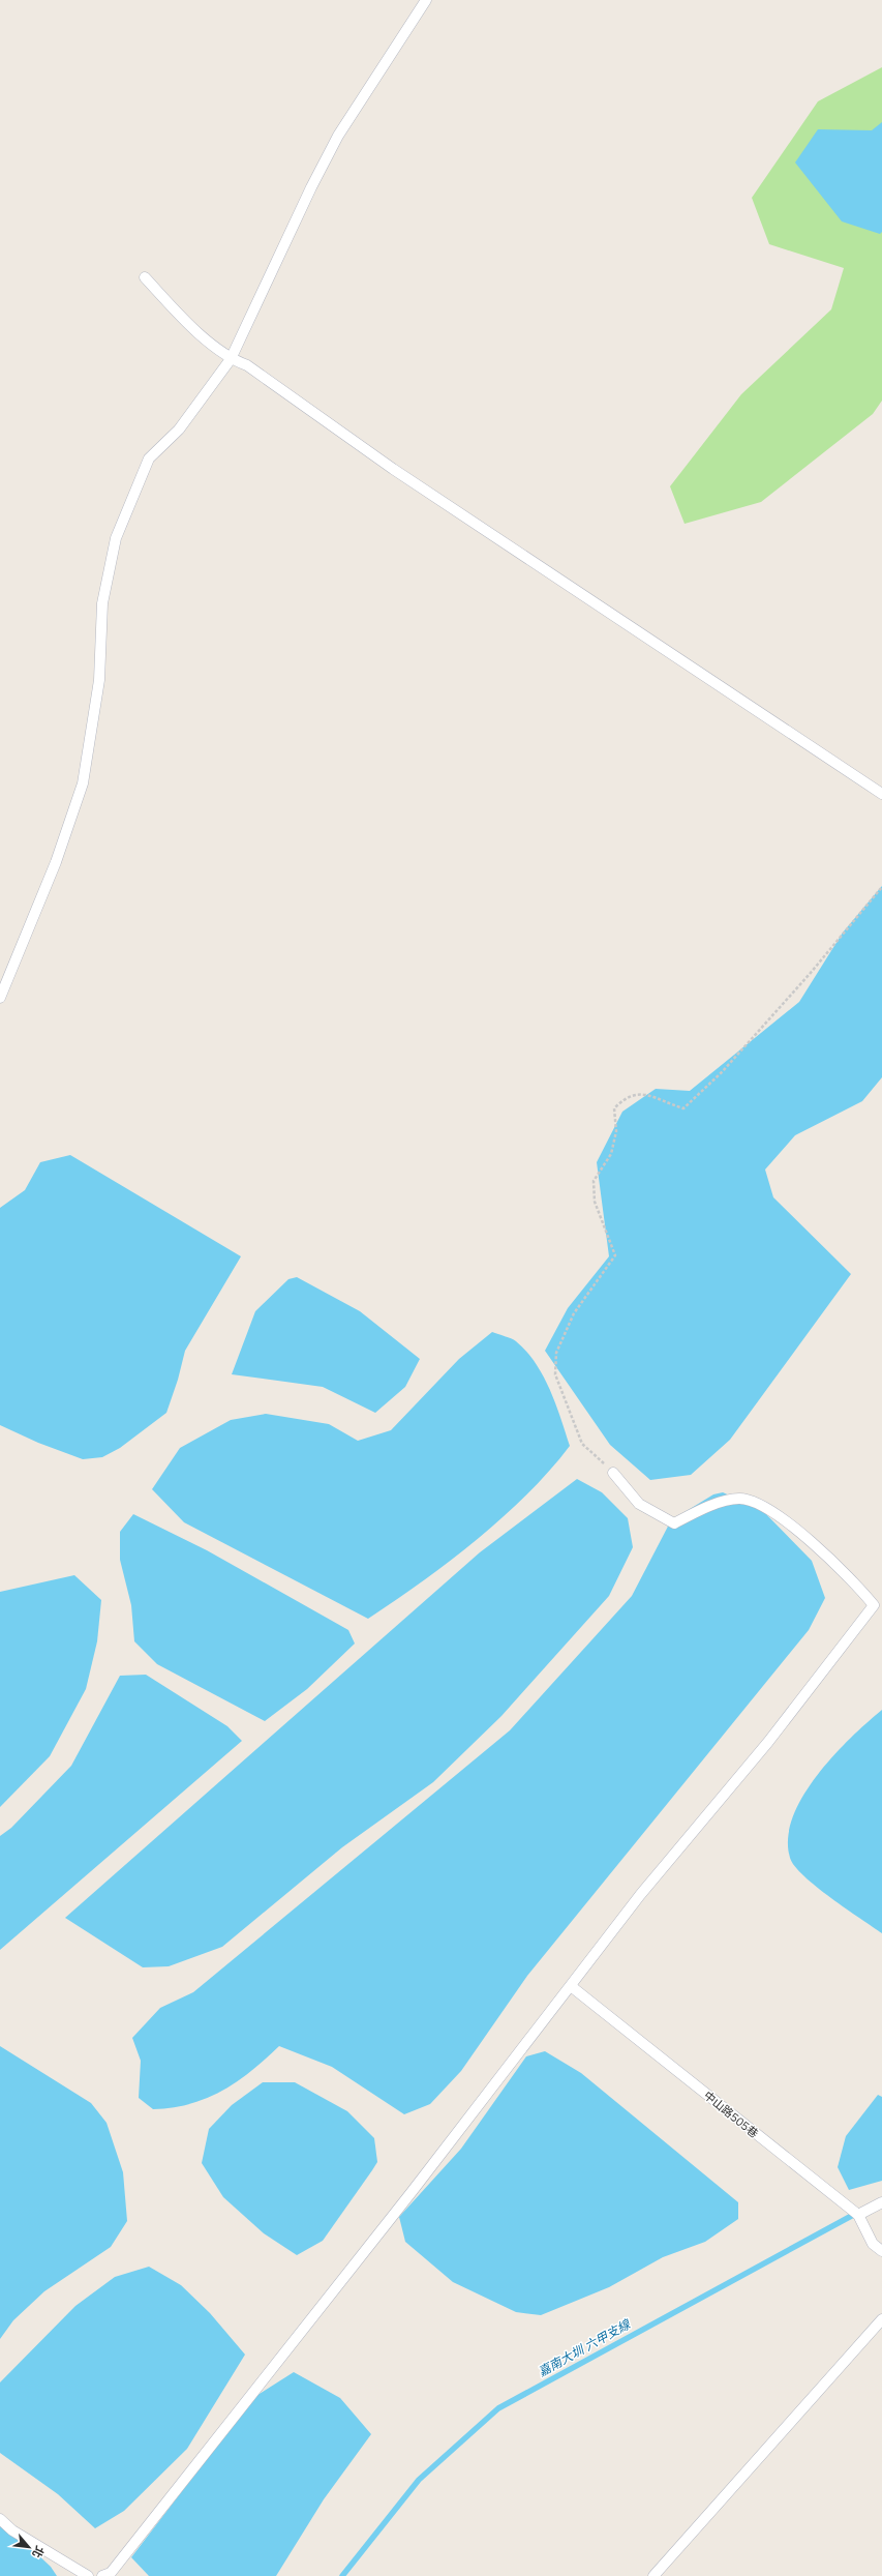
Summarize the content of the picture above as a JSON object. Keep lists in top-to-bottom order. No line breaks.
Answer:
{"streets":{"lane":["中山路505巷"]},"water":["嘉南大圳 六甲支線"],"north":"bottom right"}
